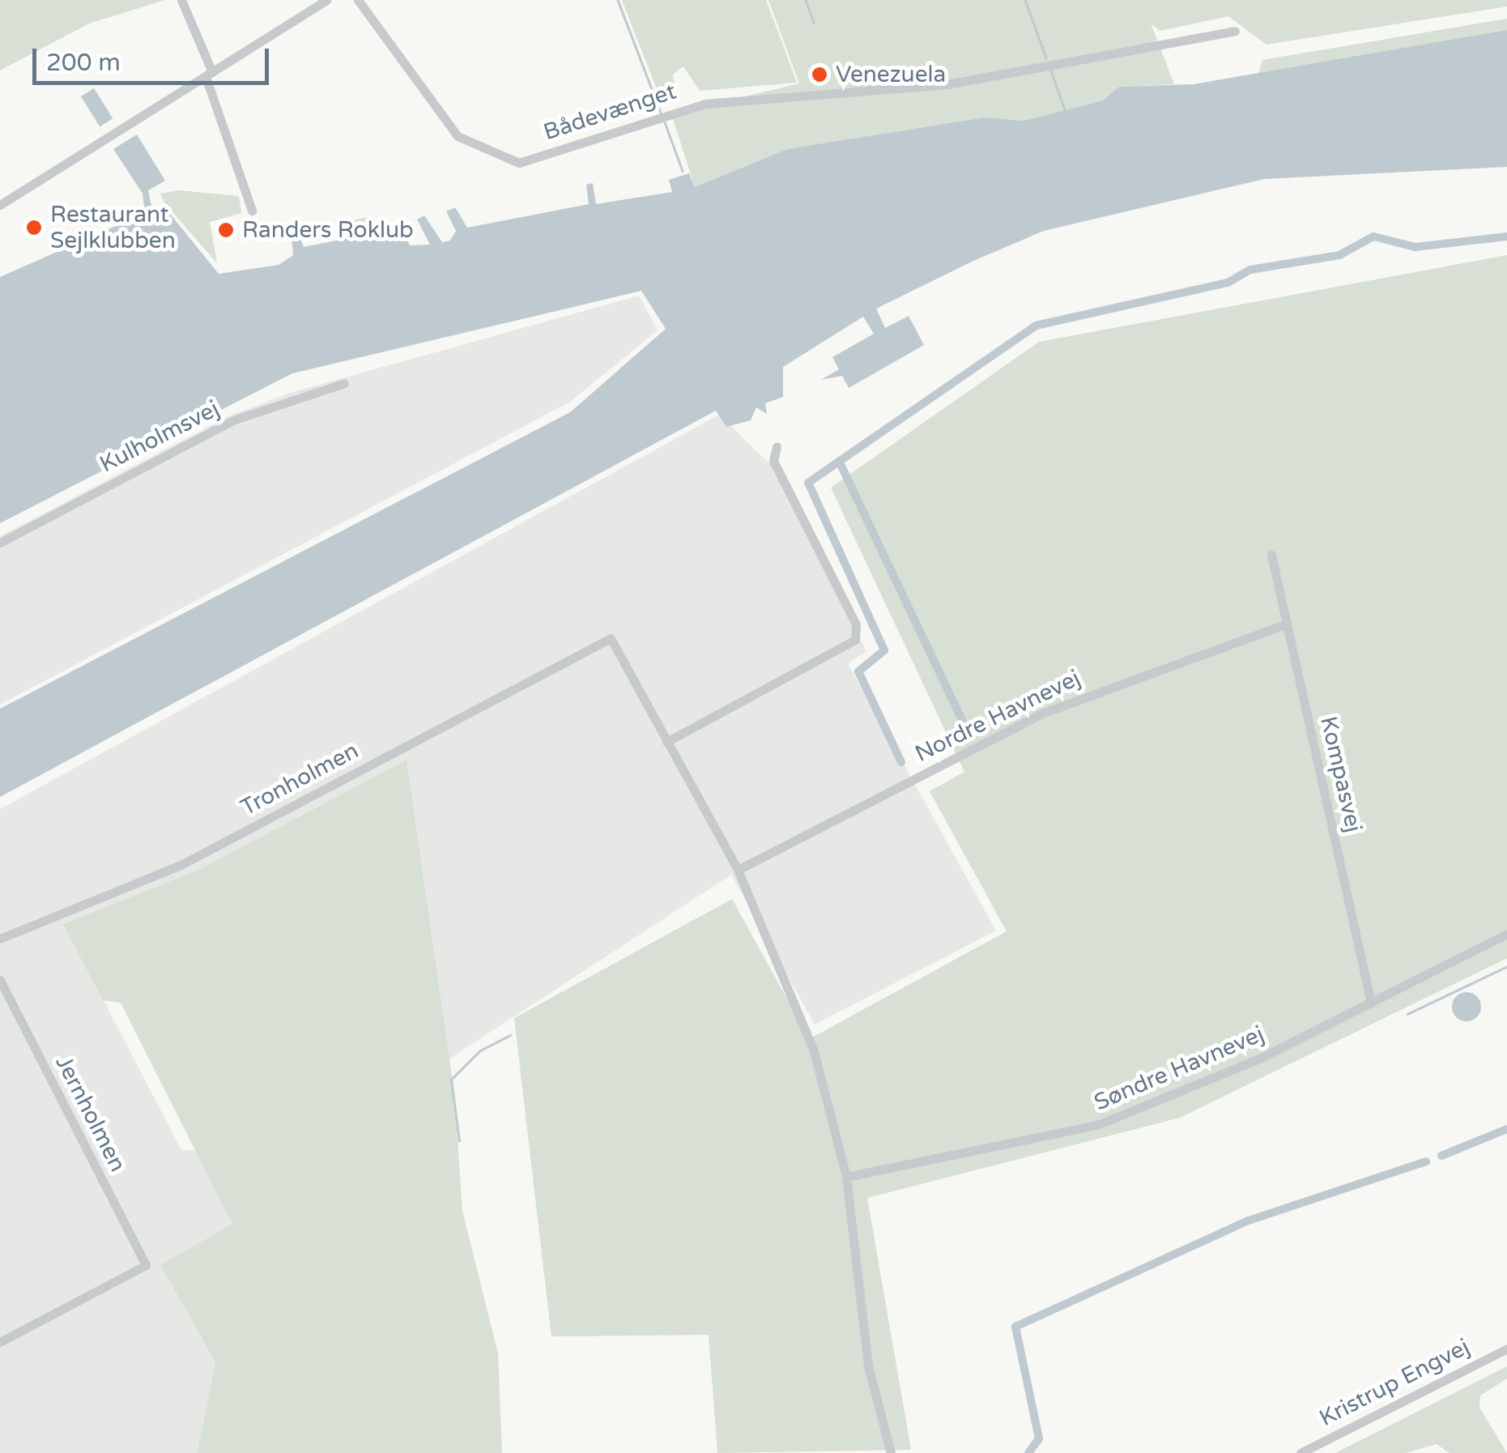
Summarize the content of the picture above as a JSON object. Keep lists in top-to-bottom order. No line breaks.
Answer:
{"streets":{"street":["Bådevænget","Kulholmsvej","Nordre Havnevej","Kompasvej","Tronholmen","Søndre Havnevej","Jernholmen","Kristrup Engvej"]},"crossings":[["Nordre Havnevej","Kompasvej"],["Kompasvej","Søndre Havnevej"]],"places":["Venezuela","Restaurant Sejlklubben","Randers Roklub"],"scale_bar":"200 m"}
